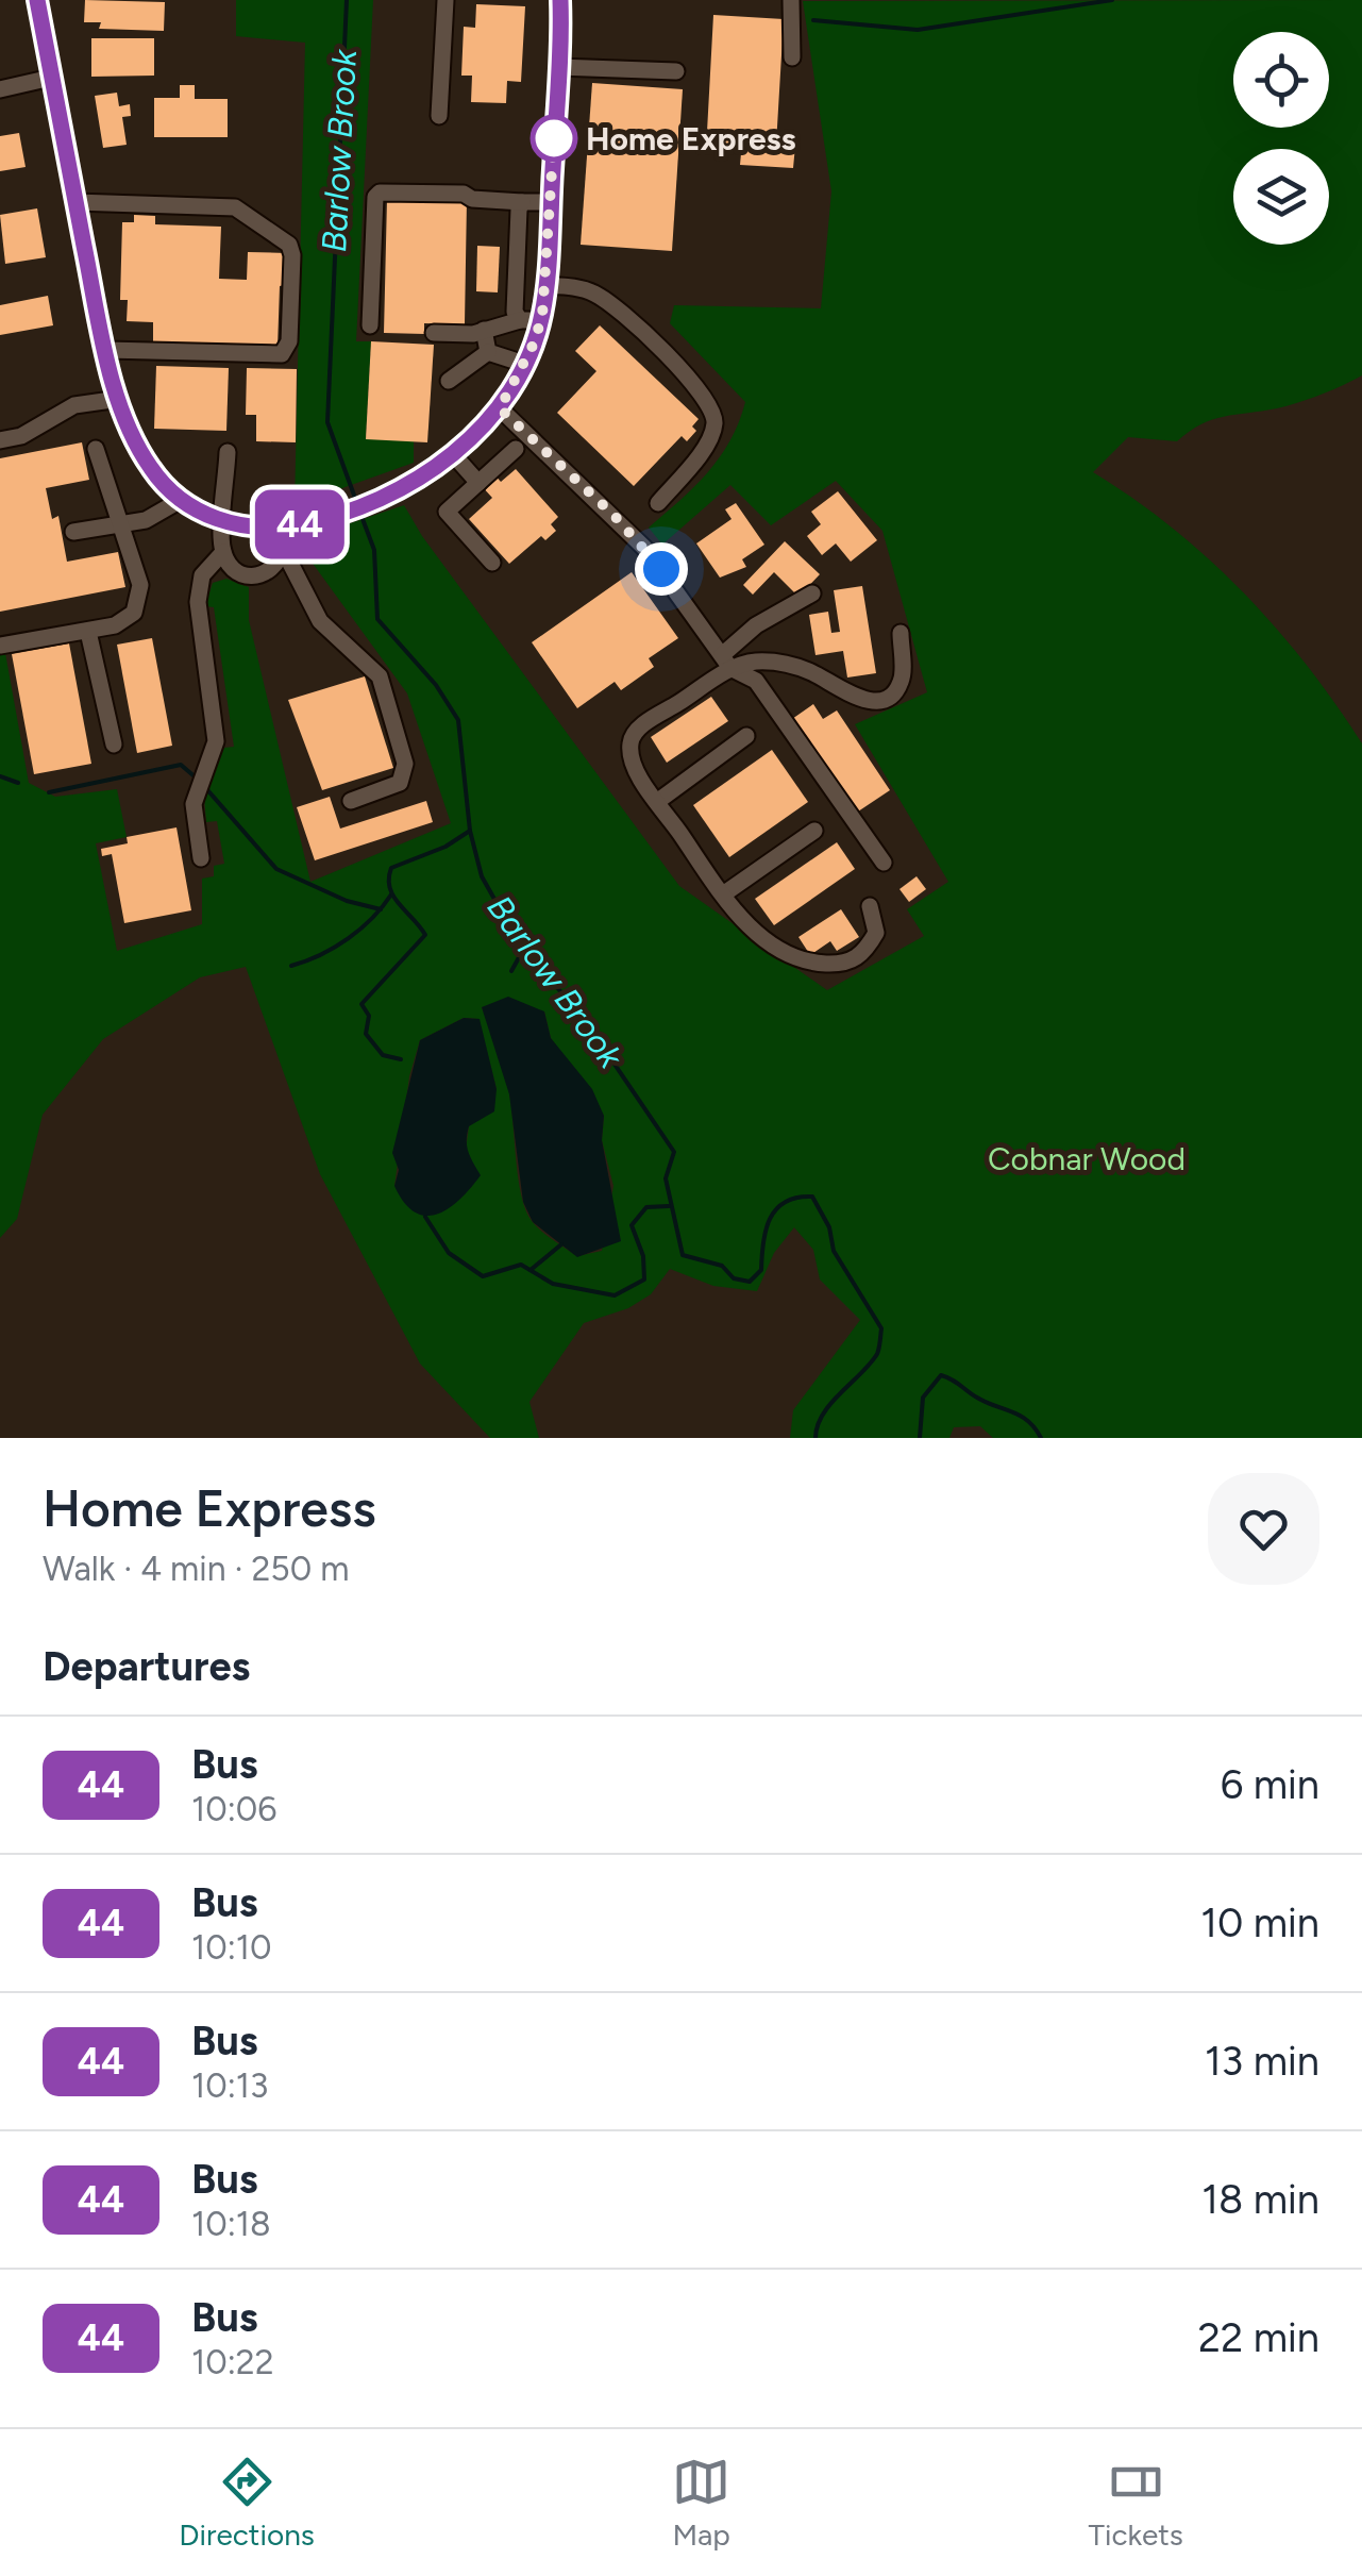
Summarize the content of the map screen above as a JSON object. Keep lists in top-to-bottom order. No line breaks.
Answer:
{"water":["Barlow Brook"],"parks":["Cobnar Wood"],"places":["Home Express"],"lines":["bus line 44"],"page":{"on_map":"44","heading":[["Home Express","Walk · 4 min · 250 m"],"Departures"],"list":[{"mark":"44","name":"Bus","note":"10:06","value":"6 min"},{"mark":"44","name":"Bus","note":"10:10","value":"10 min"},{"mark":"44","name":"Bus","note":"10:13","value":"13 min"},{"mark":"44","name":"Bus","note":"10:18","value":"18 min"},{"mark":"44","name":"Bus","note":"10:22","value":"22 min"}],"tabs":["Directions","Map","Tickets"]}}
